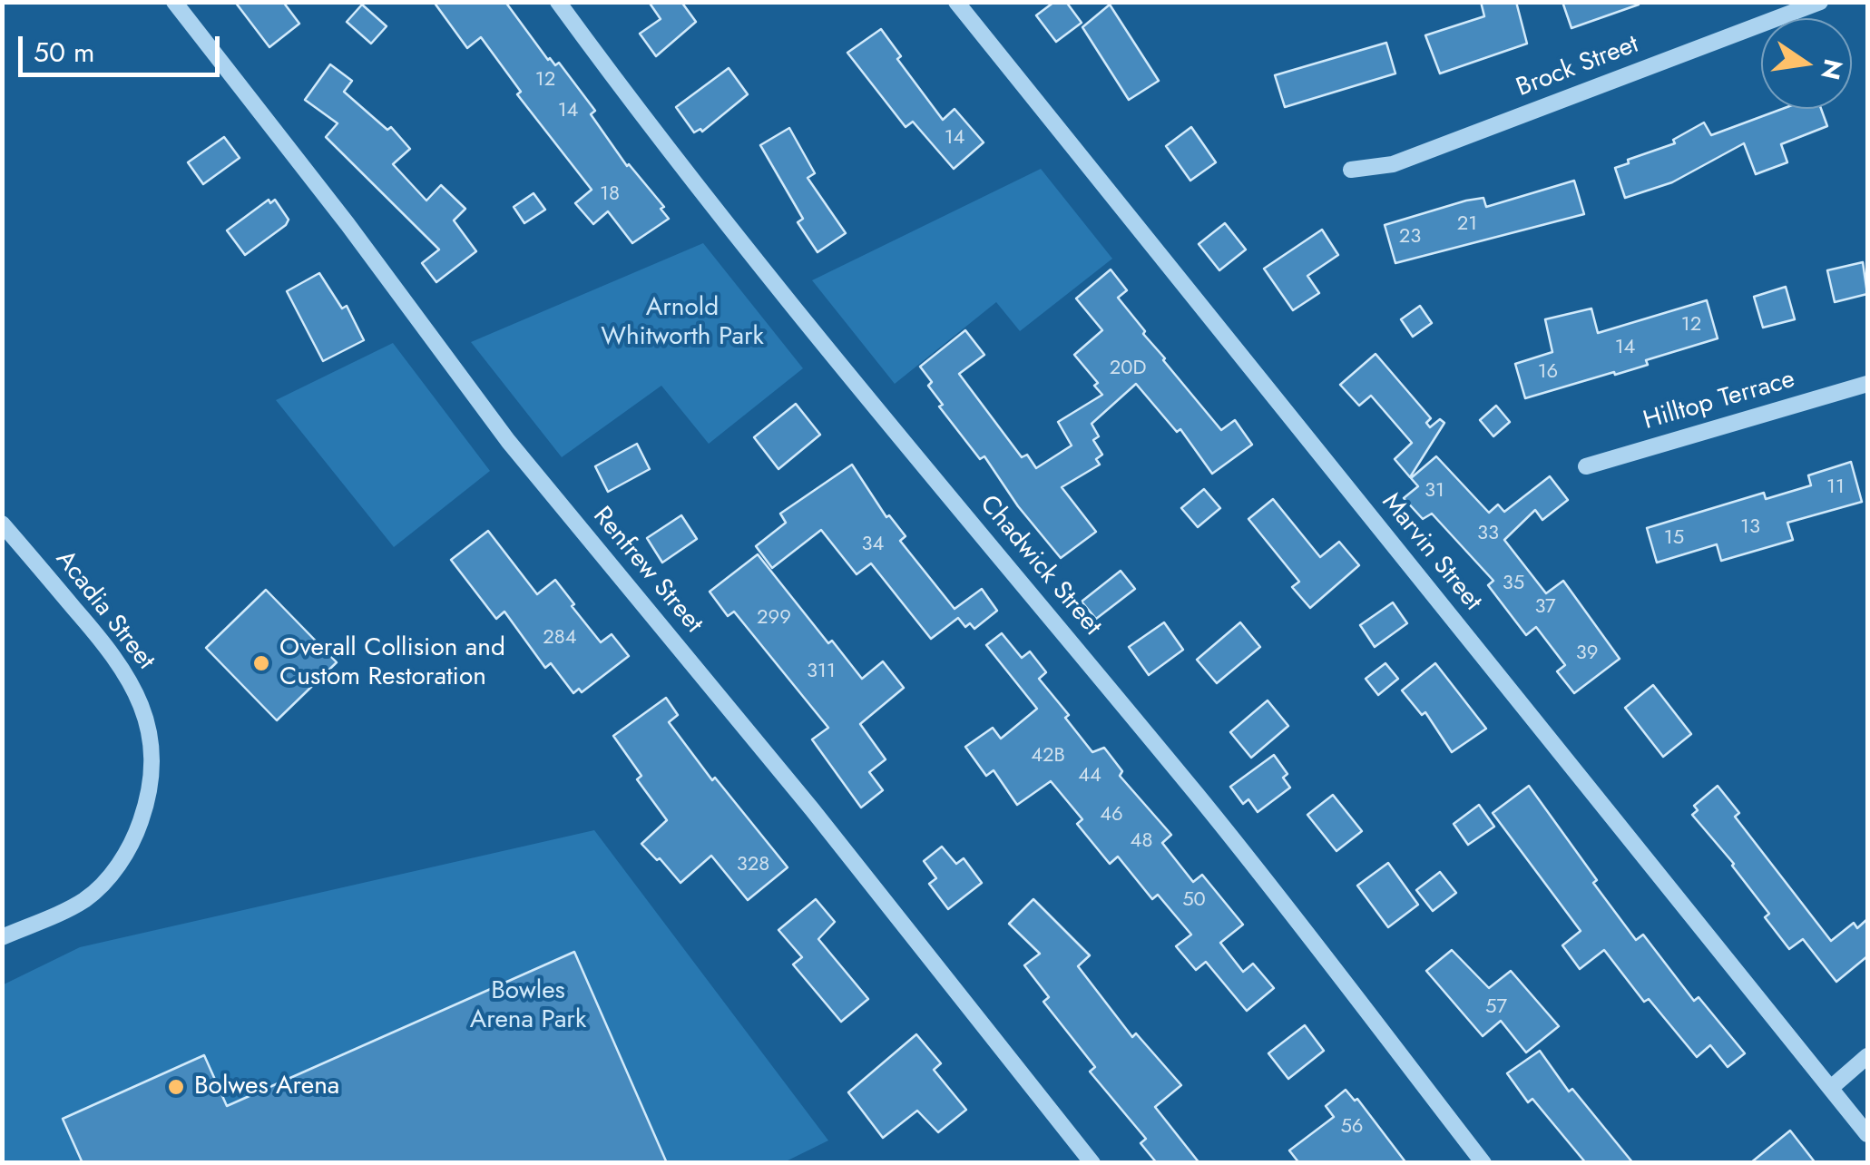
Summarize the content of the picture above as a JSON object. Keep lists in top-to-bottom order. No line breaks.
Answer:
{"streets":{"street":["Brock Street","Hilltop Terrace","Marvin Street","Chadwick Street","Renfrew Street","Acadia Street"]},"parks":["Arnold Whitworth Park","Bowles Arena Park"],"places":["Overall Collision and Custom Restoration","Bolwes Arena"],"house_numbers":["12","14","14","18","21","23","12","14","20D","16","11","31","13","33","15","34","35","37","299","284","39","311","42B","44","46","48","328","50","57","56"],"scale_bar":"50 m","north":"right"}
